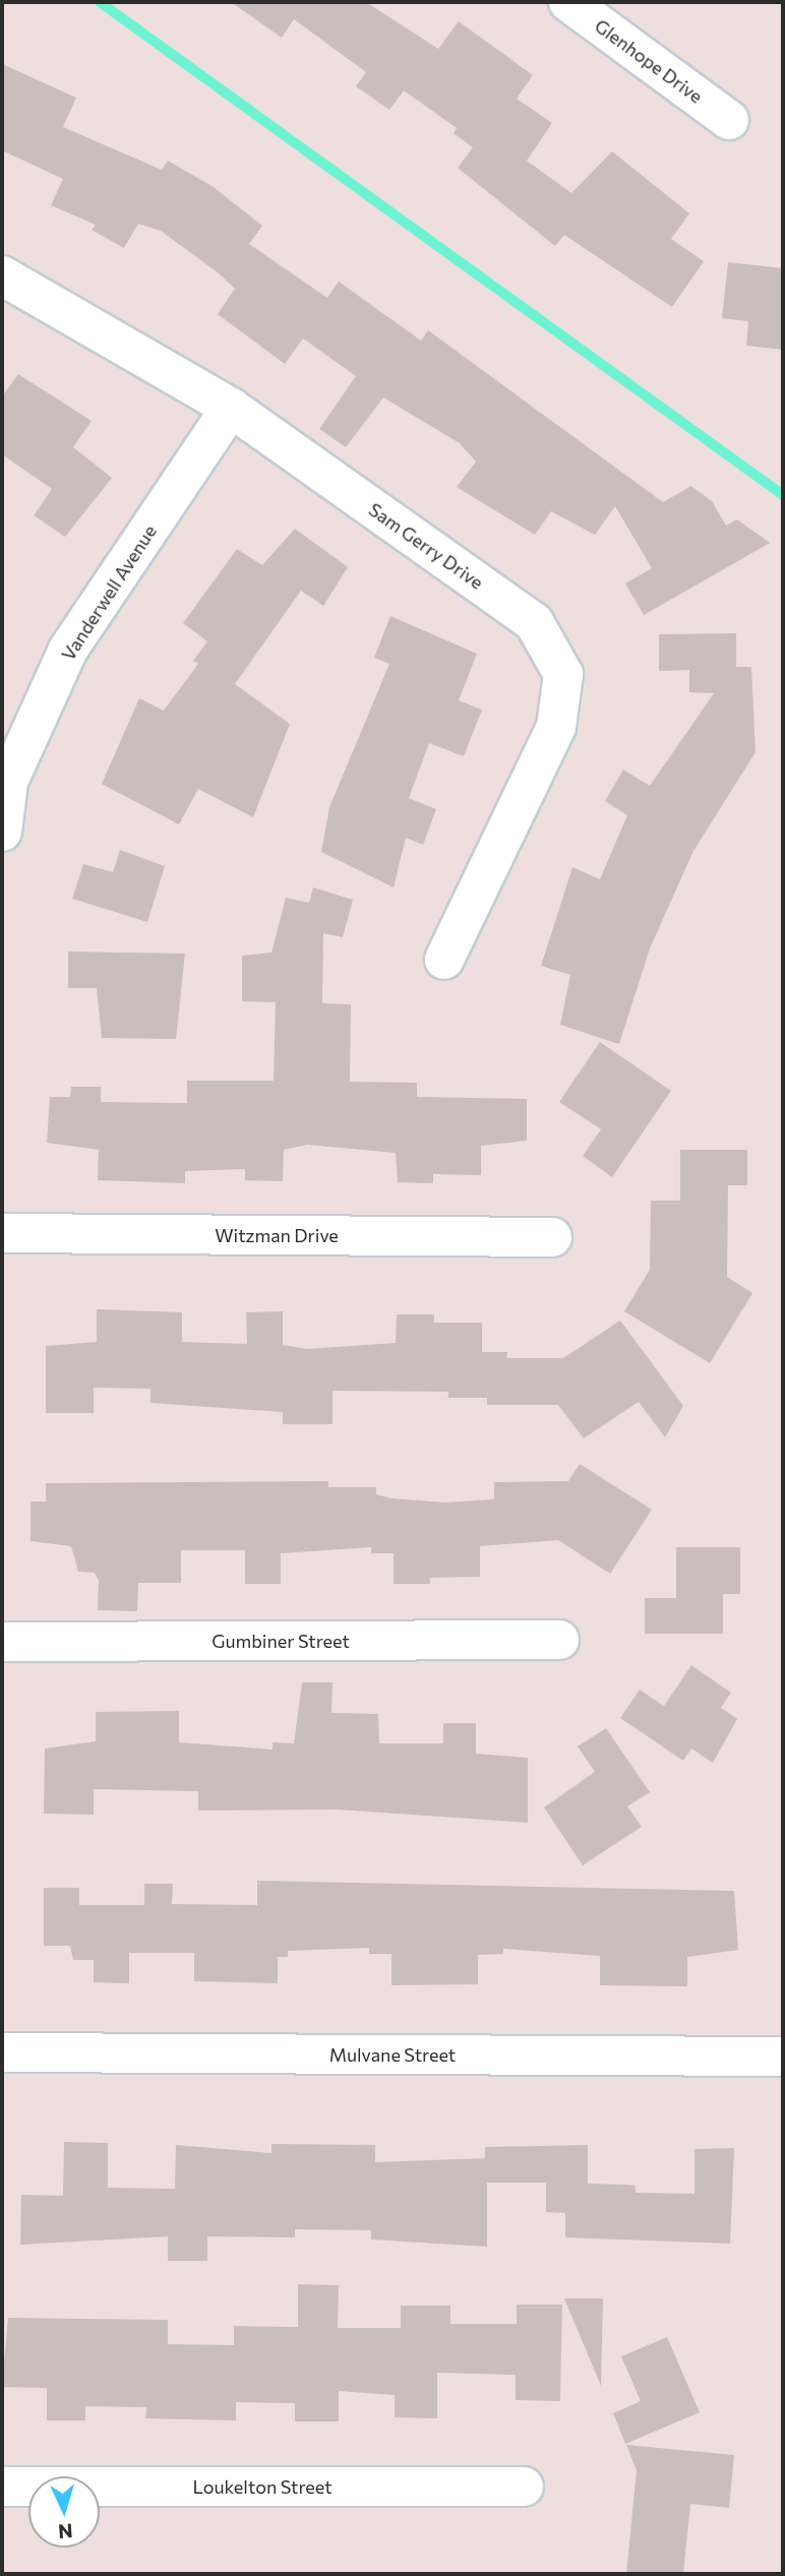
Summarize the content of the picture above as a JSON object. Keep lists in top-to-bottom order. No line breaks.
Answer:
{"streets":{"street":["Glenhope Drive","Sam Gerry Drive","Vanderwell Avenue","Witzman Drive","Gumbiner Street","Mulvane Street","Loukelton Street"]},"crossings":[["Sam Gerry Drive","Vanderwell Avenue"]],"north":"bottom"}
